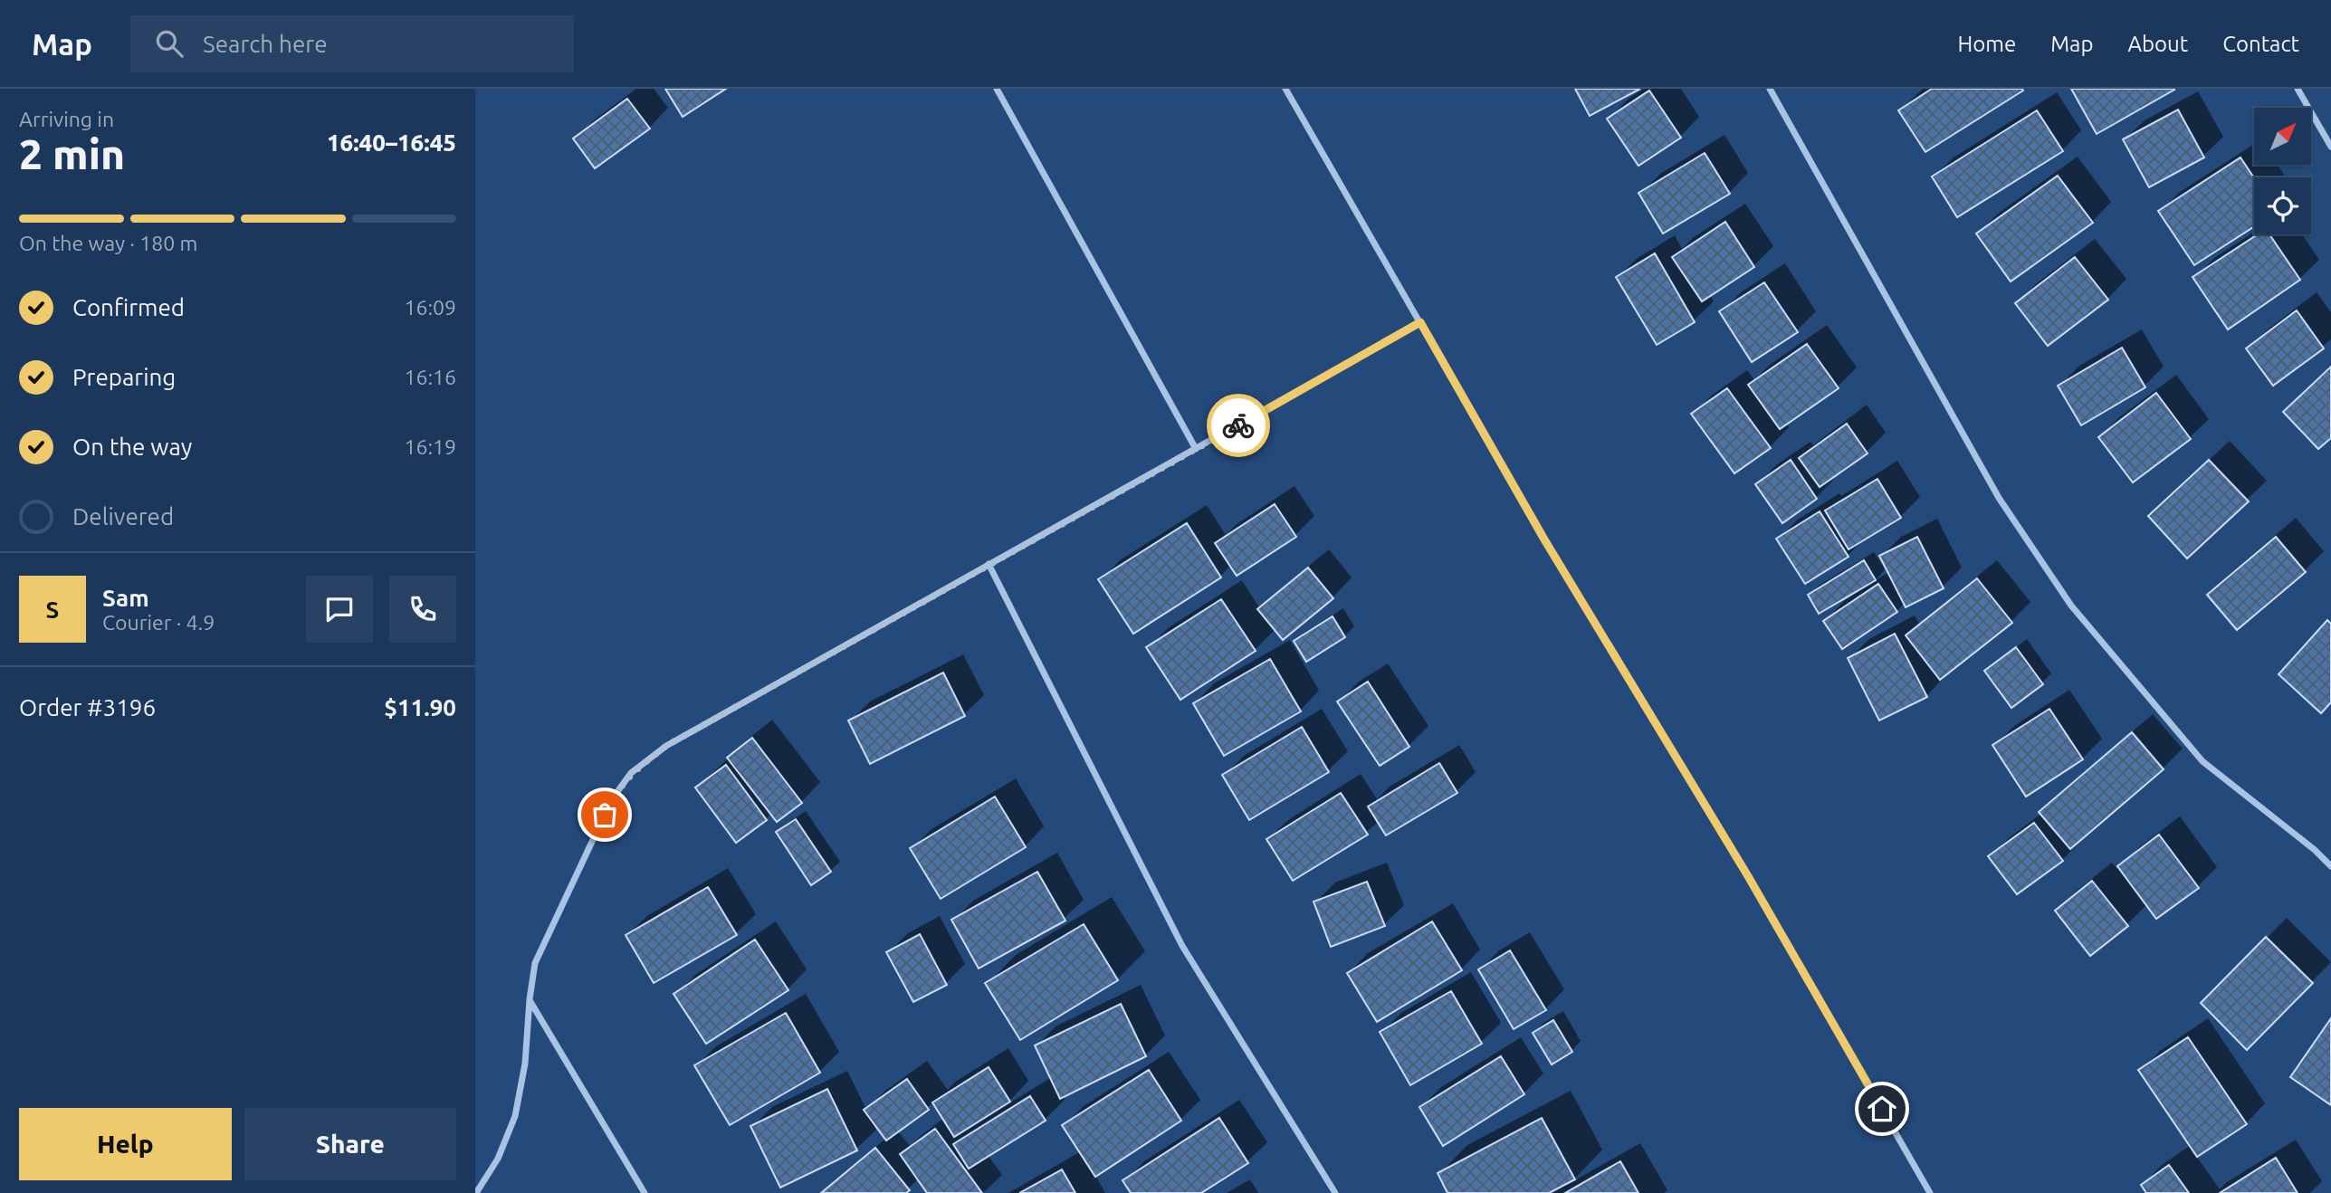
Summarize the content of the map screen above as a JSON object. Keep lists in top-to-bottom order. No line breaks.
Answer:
{"north":"top right","page":{"header":"Map","search":"Search here","nav":["Home","Map","About","Contact"],"heading":["2 min","Arriving in","16:40–16:45"],"panel":["Sam","Courier · 4.9","Order #3196","$11.90"],"bar":"On the way · 180 m","list":[["Confirmed","16:09"],["Preparing","16:16"],["On the way","16:19"],"Delivered"],"round":"S","buttons":["Help","Share"]}}
